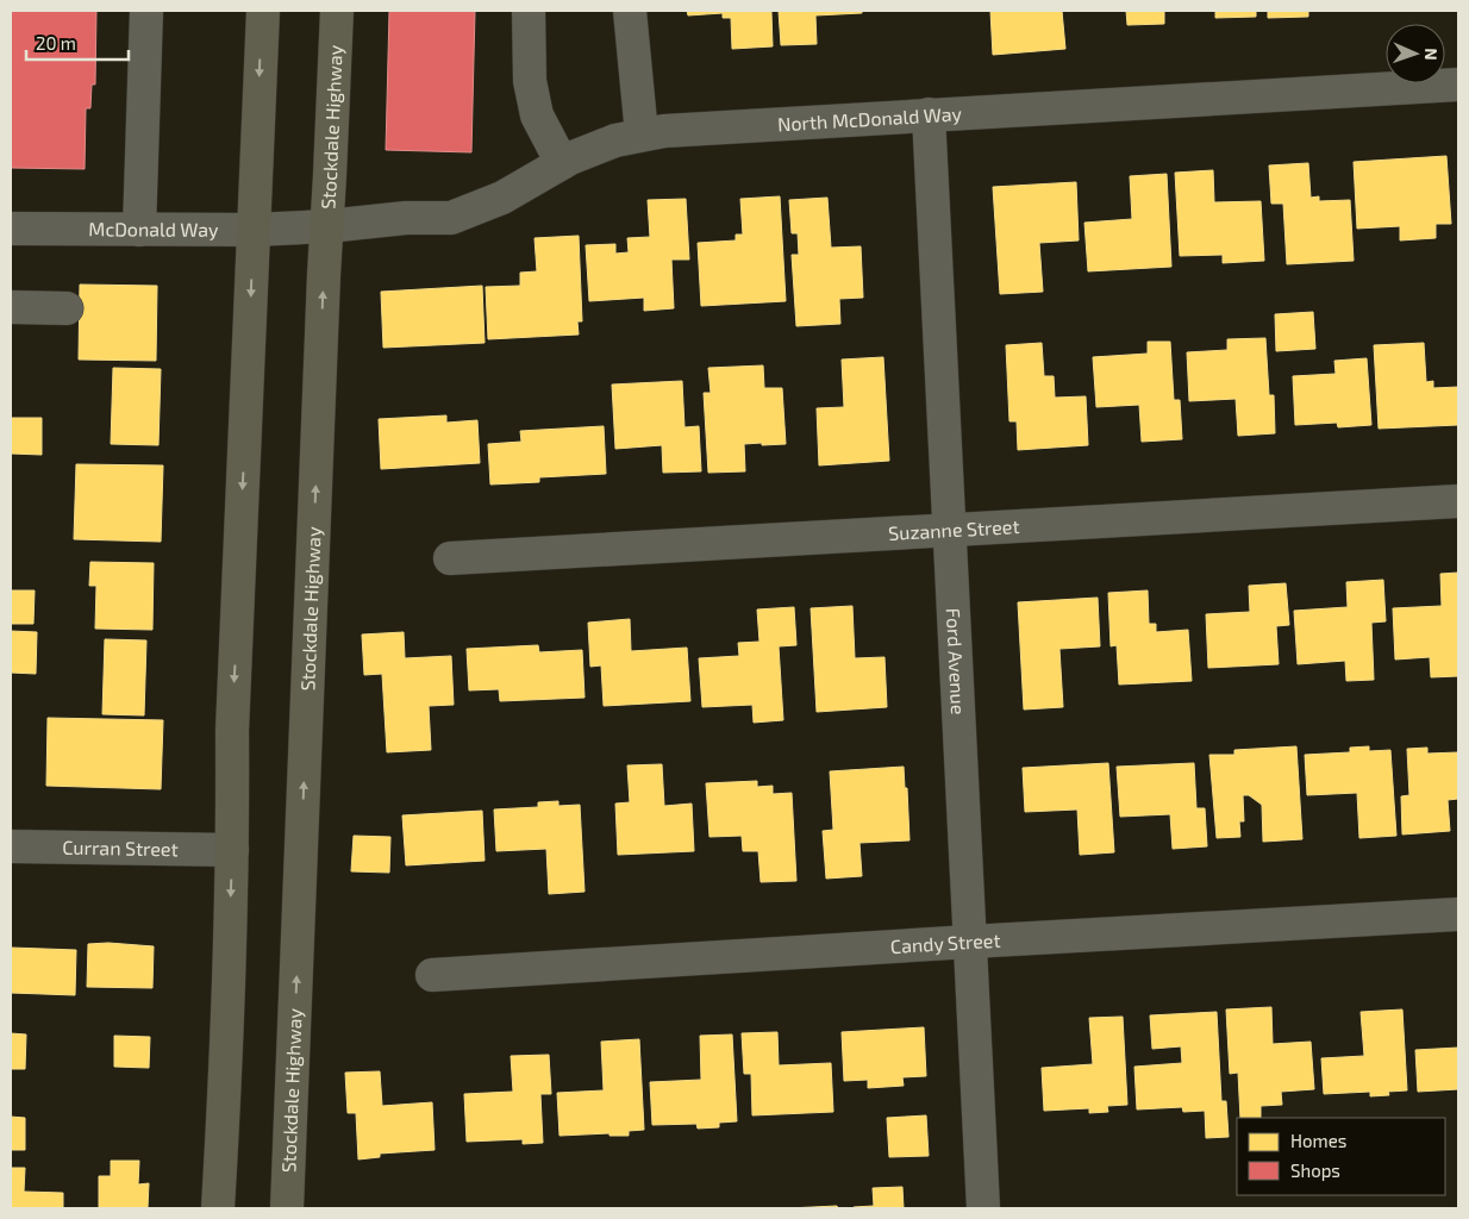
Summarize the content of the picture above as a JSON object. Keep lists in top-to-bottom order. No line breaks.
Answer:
{"streets":{"main road":["Stockdale Highway"],"street":["North McDonald Way","McDonald Way","Suzanne Street","Ford Avenue","Curran Street","Candy Street"]},"crossings":[["North McDonald Way","Stockdale Highway"],["North McDonald Way","McDonald Way"],["North McDonald Way","Ford Avenue"],["Stockdale Highway","McDonald Way"],["Suzanne Street","Ford Avenue"],["Ford Avenue","Candy Street"]],"legend":["Homes","Shops"],"scale_bar":"20 m","north":"right"}
